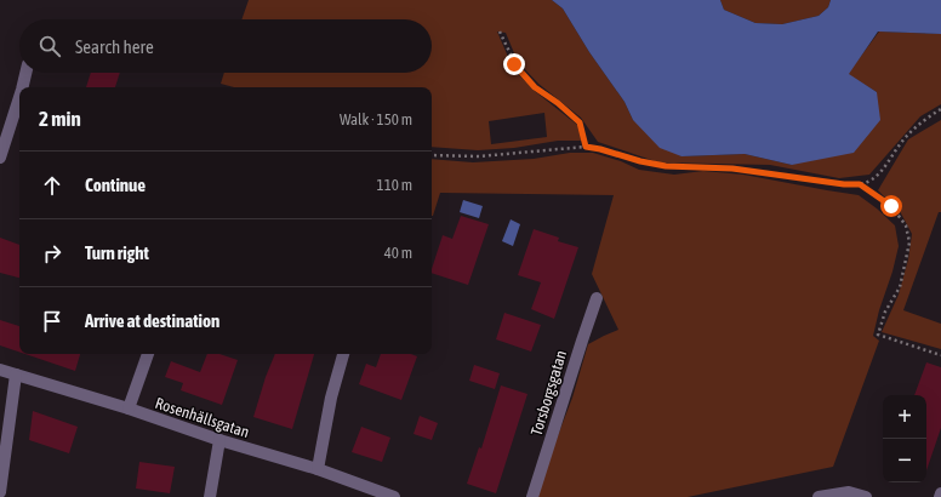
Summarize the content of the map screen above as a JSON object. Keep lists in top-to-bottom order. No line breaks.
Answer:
{"streets":{"street":["Torsborgsgatan","Rosenhällsgatan"]},"page":{"search":"Search here","heading":["2 min","Walk · 150 m"],"list":[["Continue","110 m"],["Turn right","40 m"],"Arrive at destination"],"map_buttons":["+","−"]}}
